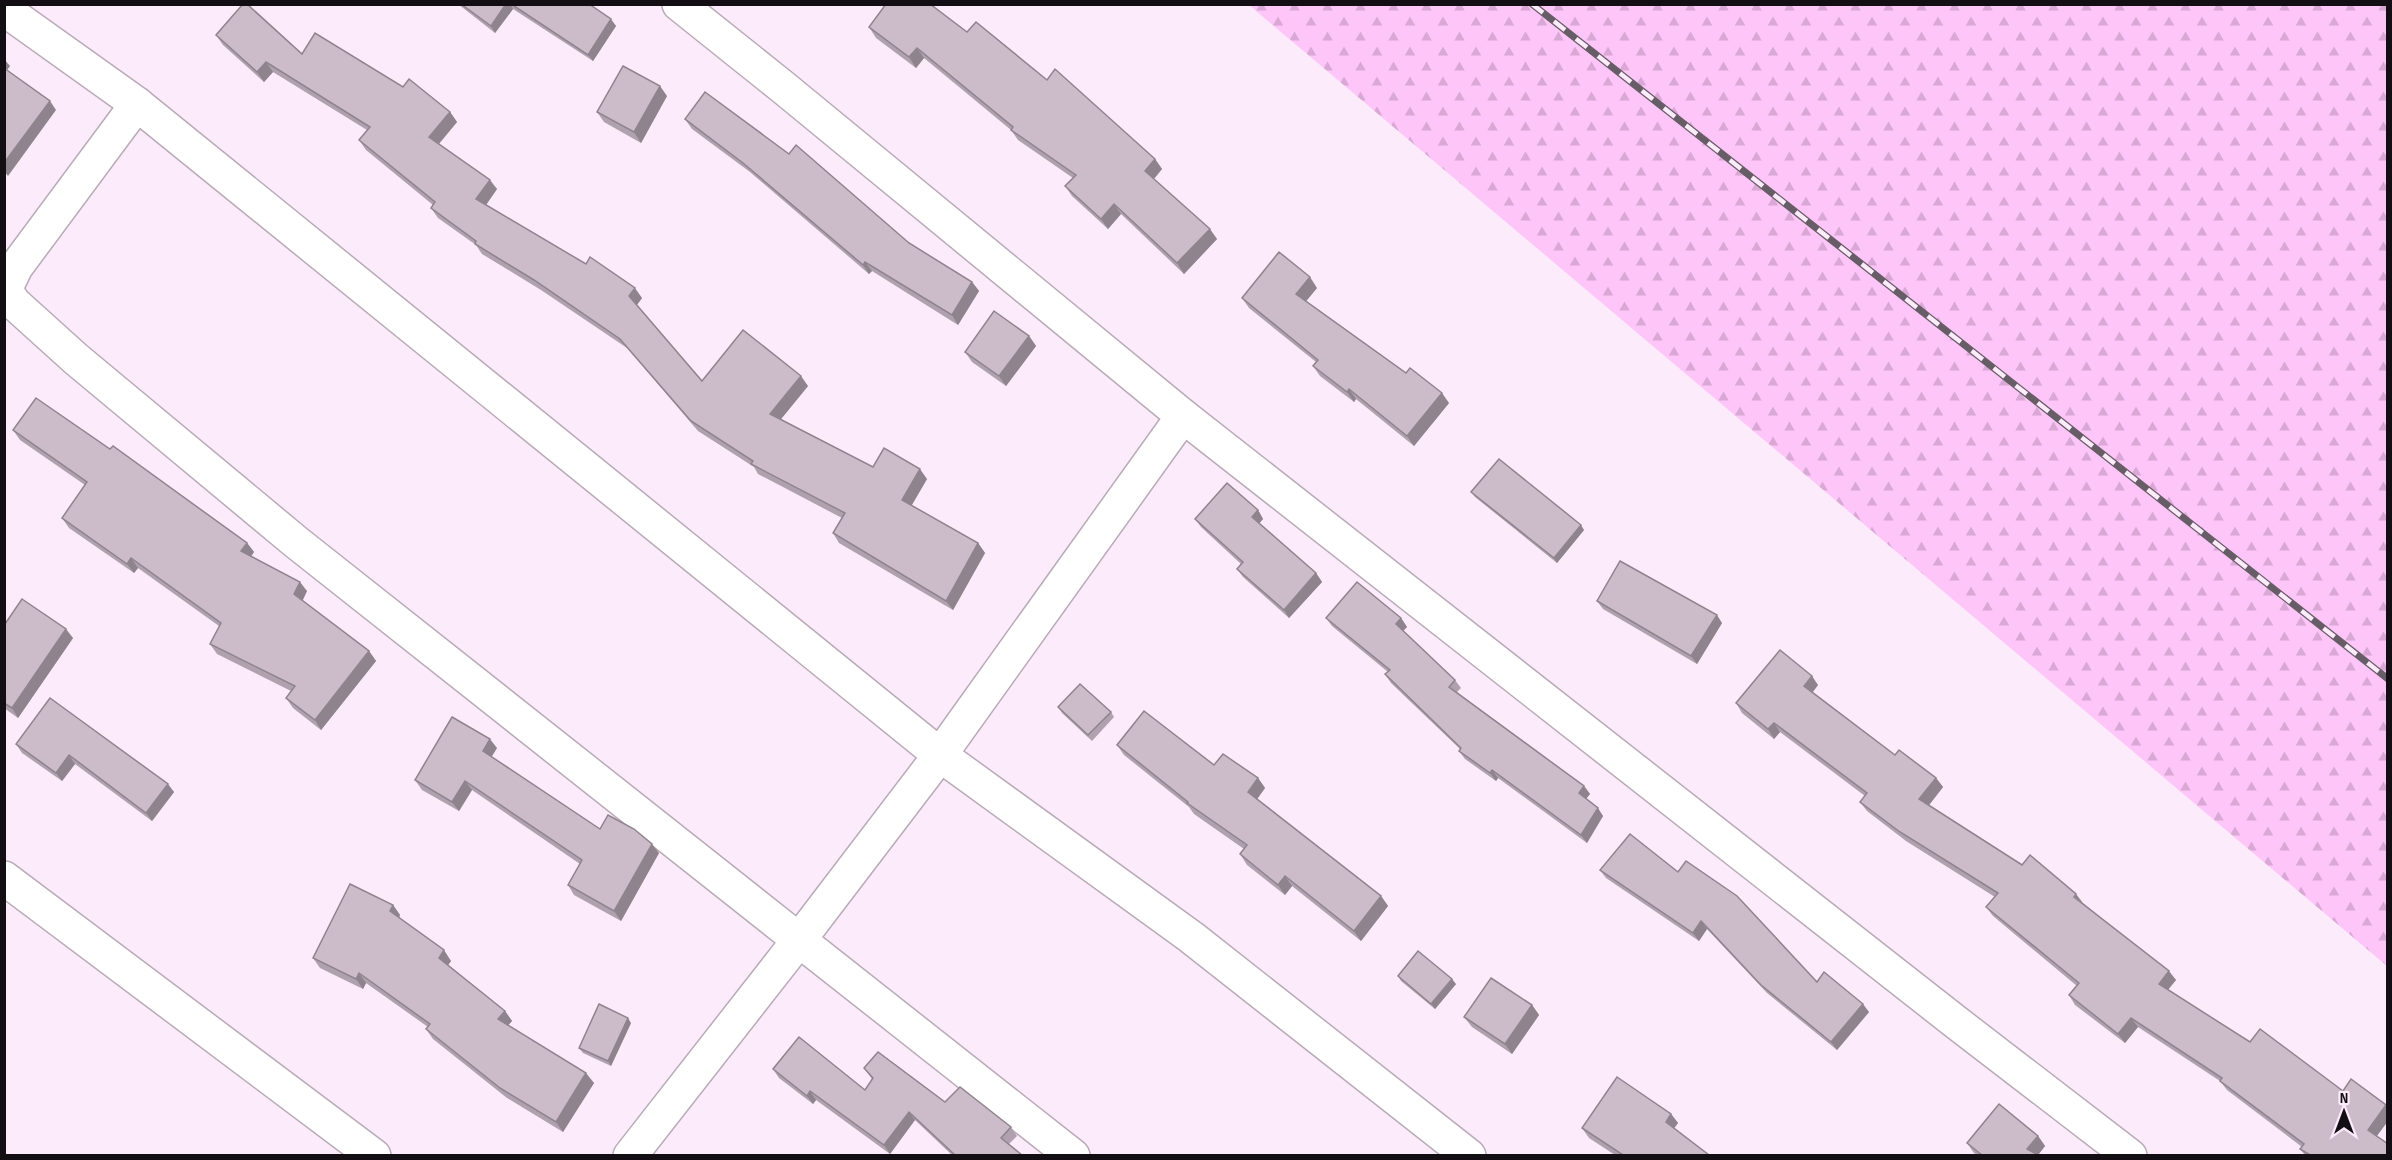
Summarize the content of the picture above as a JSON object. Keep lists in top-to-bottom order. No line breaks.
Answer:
{"north":"top"}
